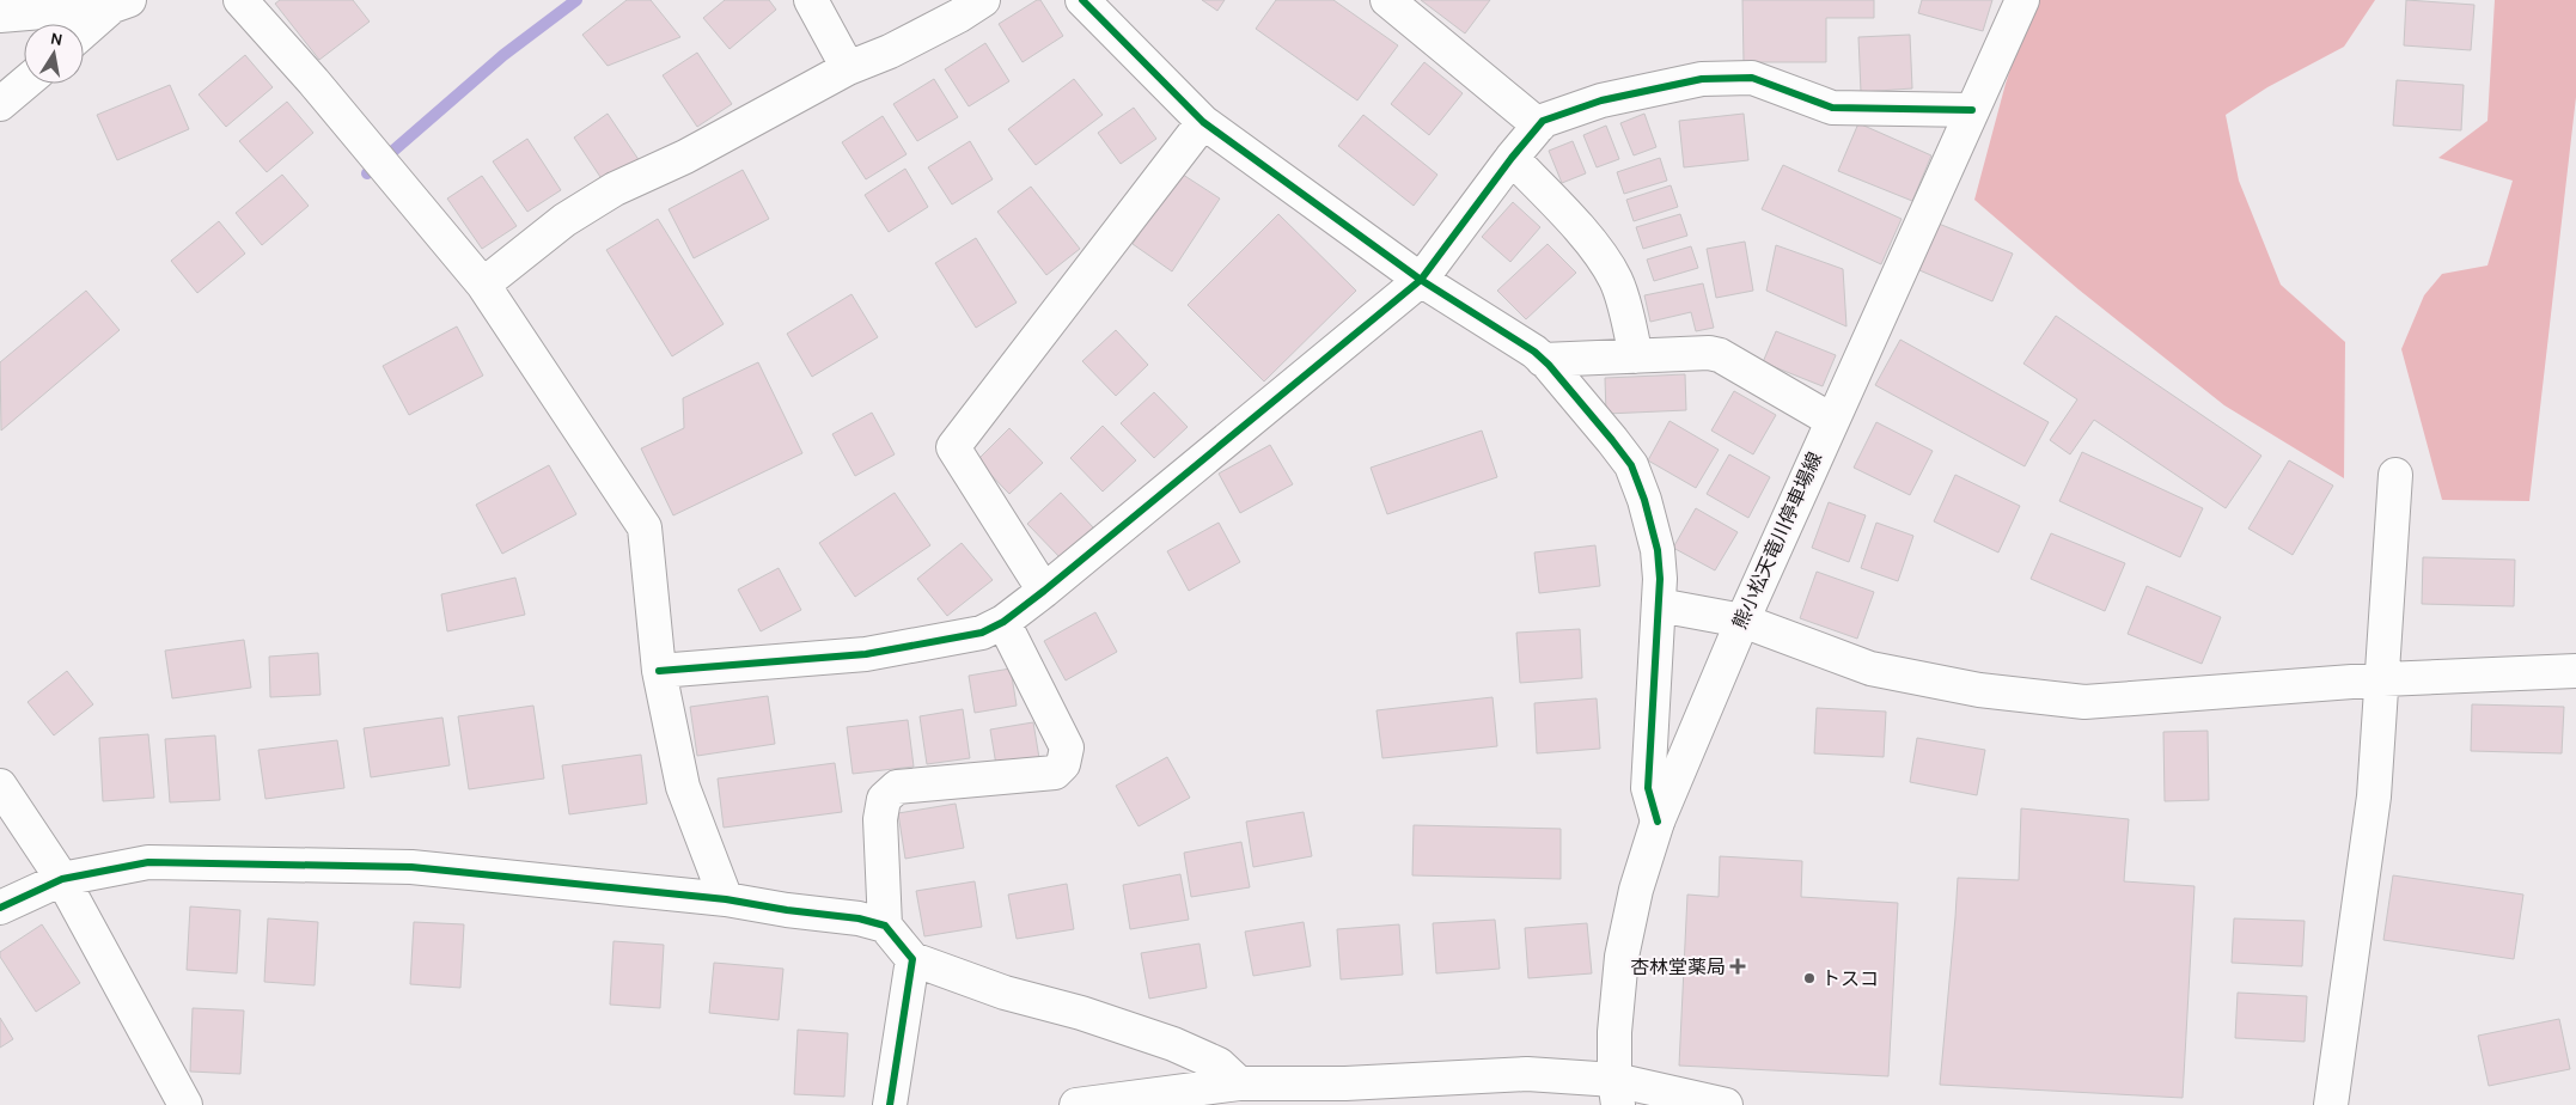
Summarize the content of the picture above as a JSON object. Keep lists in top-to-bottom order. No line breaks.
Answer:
{"streets":{"street":["熊小松天竜川停車場線"]},"places":{"health":["杏林堂薬局"],"other":["トスコ"]},"north":"top"}
